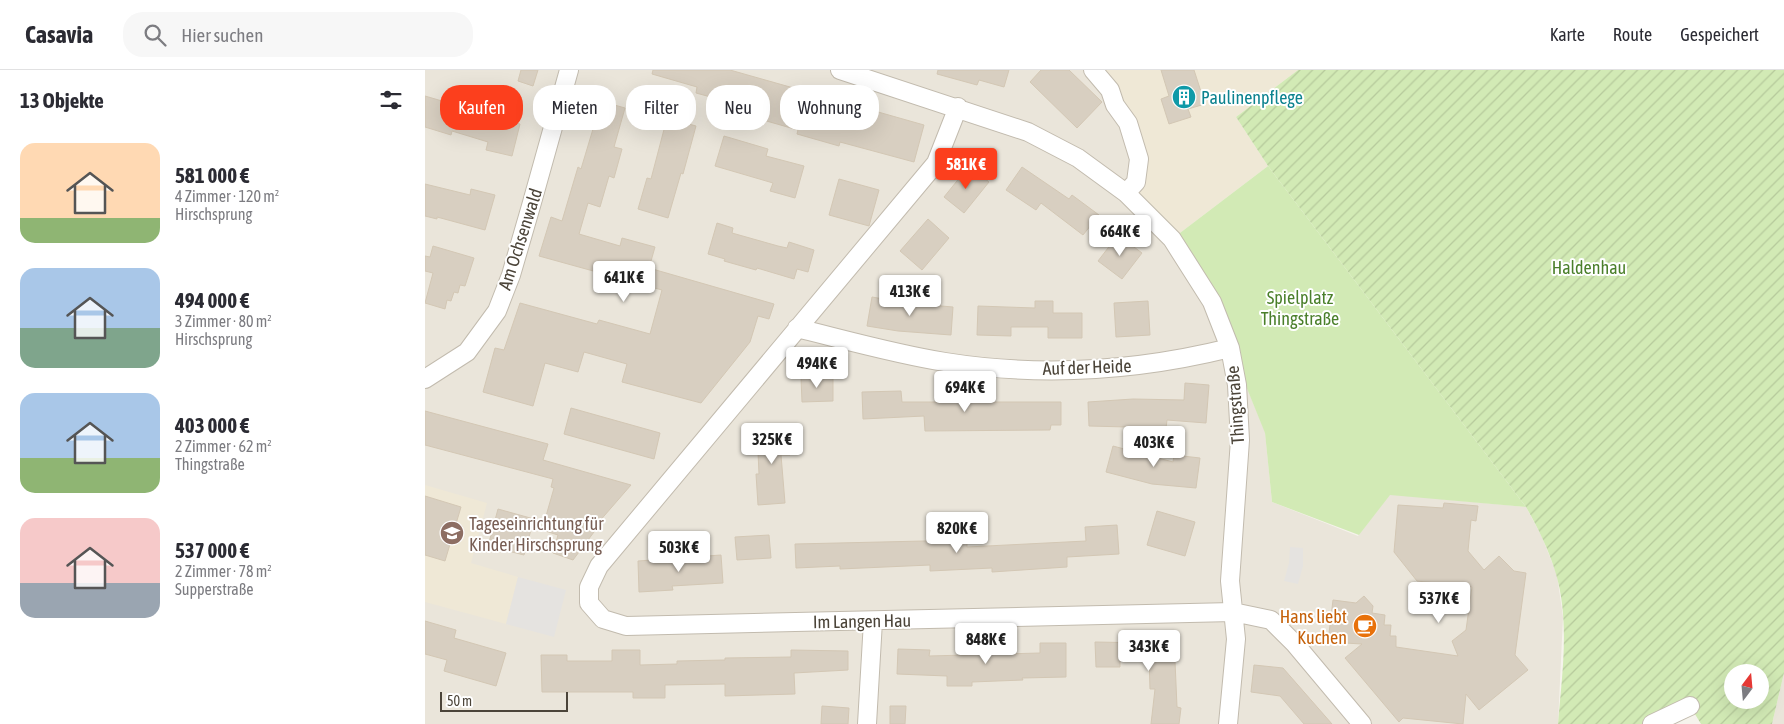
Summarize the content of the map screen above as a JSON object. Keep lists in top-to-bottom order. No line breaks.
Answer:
{"streets":{"street":["Am Ochsenwald","Auf der Heide","Thingstraße","Im Langen Hau"]},"crossings":[["Auf der Heide","Thingstraße"],["Auf der Heide","Im Langen Hau"],["Thingstraße","Im Langen Hau"]],"parks":["Haldenhau","Spielplatz Thingstraße"],"places":{"building":["Paulinenpflege"],"school or university":["Tageseinrichtung für Kinder Hirschsprung"],"cafe":["Hans liebt Kuchen"]},"scale_bar":"50 m","north":"top","page":{"header":"Casavia","search":"Hier suchen","nav":["Karte","Route","Gespeichert"],"heading":"13 Objekte","chip":["Kaufen","Mieten","Filter","Neu","Wohnung"],"list":[{"name":"581 000 €","note":"4 Zimmer · 120 m² · Hirschsprung"},{"name":"494 000 €","note":"3 Zimmer · 80 m² · Hirschsprung"},{"name":"403 000 €","note":"2 Zimmer · 62 m² · Thingstraße"},{"name":"537 000 €","note":"2 Zimmer · 78 m² · Supperstraße"}],"price":["581K €","664K €","641K €","413K €","494K €","694K €","325K €","403K €","820K €","503K €","537K €","848K €","343K €"],"scale":"50 m"}}
